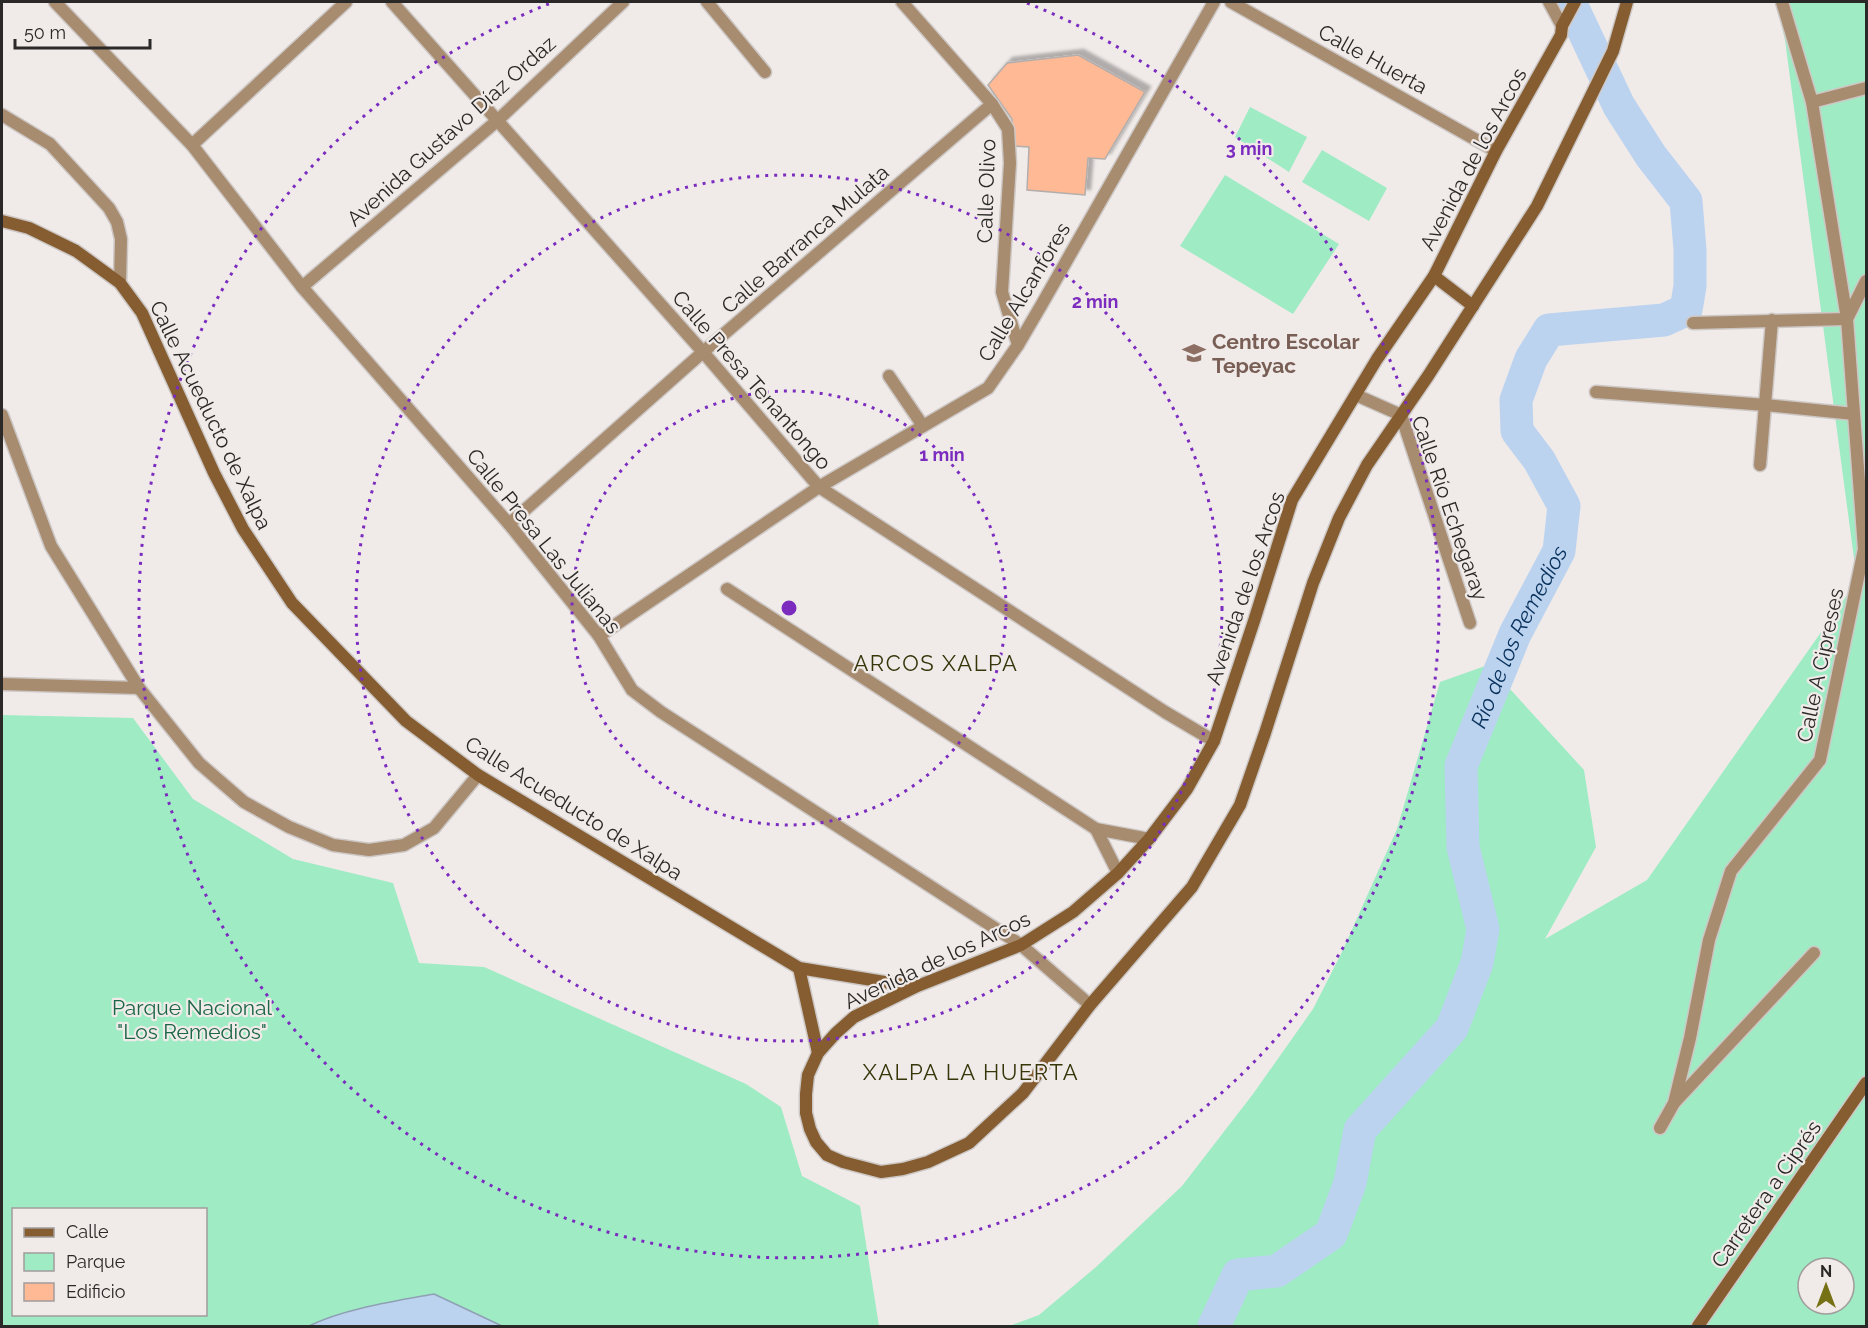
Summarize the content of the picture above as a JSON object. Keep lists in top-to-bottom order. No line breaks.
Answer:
{"streets":{"main road":["Avenida de los Arcos","Calle Acueducto de Xalpa","Carretera a Ciprés"],"street":["Calle Huerta","Avenida Gustavo Díaz Ordaz","Calle Olivo","Calle Barranca Mulata","Calle Alcanfores","Calle Presa Tenantongo","Calle Río Echegaray","Calle Presa Las Julianas","Calle A Cipreses"]},"crossings":[["Calle Huerta","Avenida de los Arcos"],["Avenida Gustavo Díaz Ordaz","Calle Presa Tenantongo"],["Avenida Gustavo Díaz Ordaz","Calle Presa Las Julianas"],["Avenida de los Arcos","Calle Presa Tenantongo"],["Avenida de los Arcos","Calle Acueducto de Xalpa"],["Avenida de los Arcos","Calle Río Echegaray"],["Avenida de los Arcos","Calle Presa Las Julianas"],["Calle Olivo","Calle Barranca Mulata"],["Calle Olivo","Calle Alcanfores"],["Calle Barranca Mulata","Calle Presa Tenantongo"],["Calle Barranca Mulata","Calle Presa Las Julianas"],["Calle Alcanfores","Calle Presa Tenantongo"],["Calle Alcanfores","Calle Presa Las Julianas"]],"districts":["ARCOS XALPA","XALPA LA HUERTA"],"water":["Río de los Remedios"],"parks":["Parque Nacional \"Los Remedios\""],"places":{"school or university":["Centro Escolar Tepeyac"]},"legend":["Calle","Parque","Edificio"],"scale_bar":"50 m","north":"top","rings":["3 min","2 min","1 min"]}
